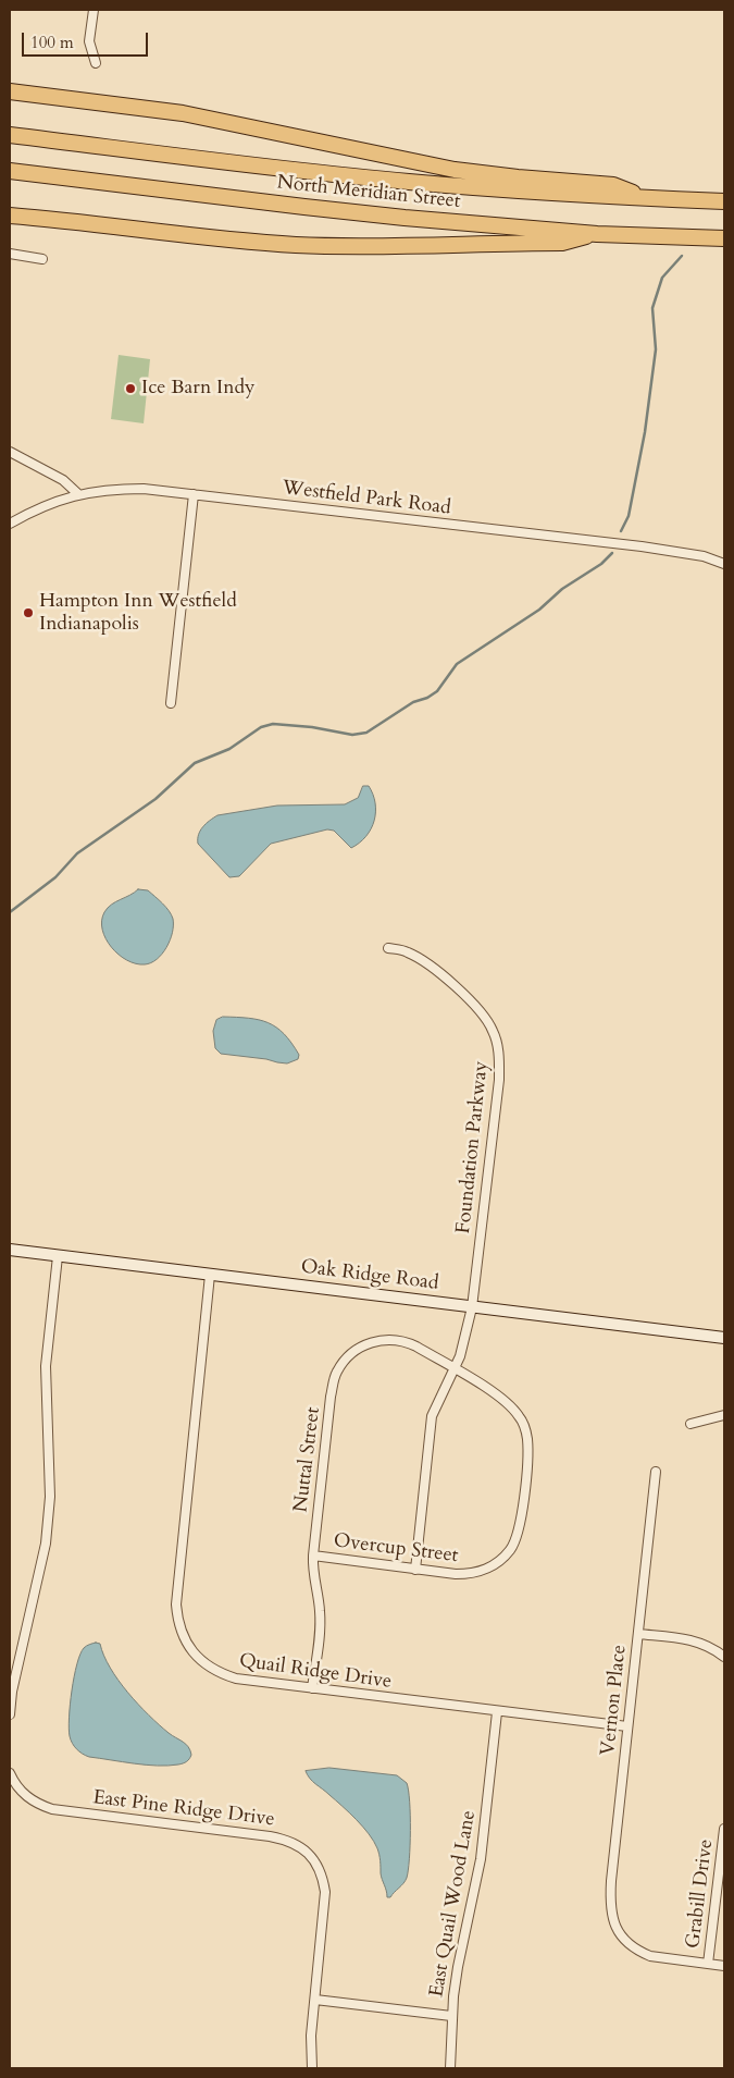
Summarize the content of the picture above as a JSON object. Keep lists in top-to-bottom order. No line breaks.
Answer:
{"streets":{"highway":["North Meridian Street"],"street":["Westfield Park Road","Foundation Parkway","Oak Ridge Road","Nuttal Street","Overcup Street","Quail Ridge Drive","Vernon Place","East Pine Ridge Drive","Grabill Drive","East Quail Wood Lane"]},"crossings":[["Foundation Parkway","Oak Ridge Road"],["Foundation Parkway","Nuttal Street"],["Foundation Parkway","Overcup Street"],["Oak Ridge Road","Quail Ridge Drive"],["Nuttal Street","Overcup Street"],["Nuttal Street","Quail Ridge Drive"],["Quail Ridge Drive","Vernon Place"],["Quail Ridge Drive","East Quail Wood Lane"],["Vernon Place","Grabill Drive"]],"places":["Ice Barn Indy","Hampton Inn Westfield Indianapolis"],"scale_bar":"100 m"}
